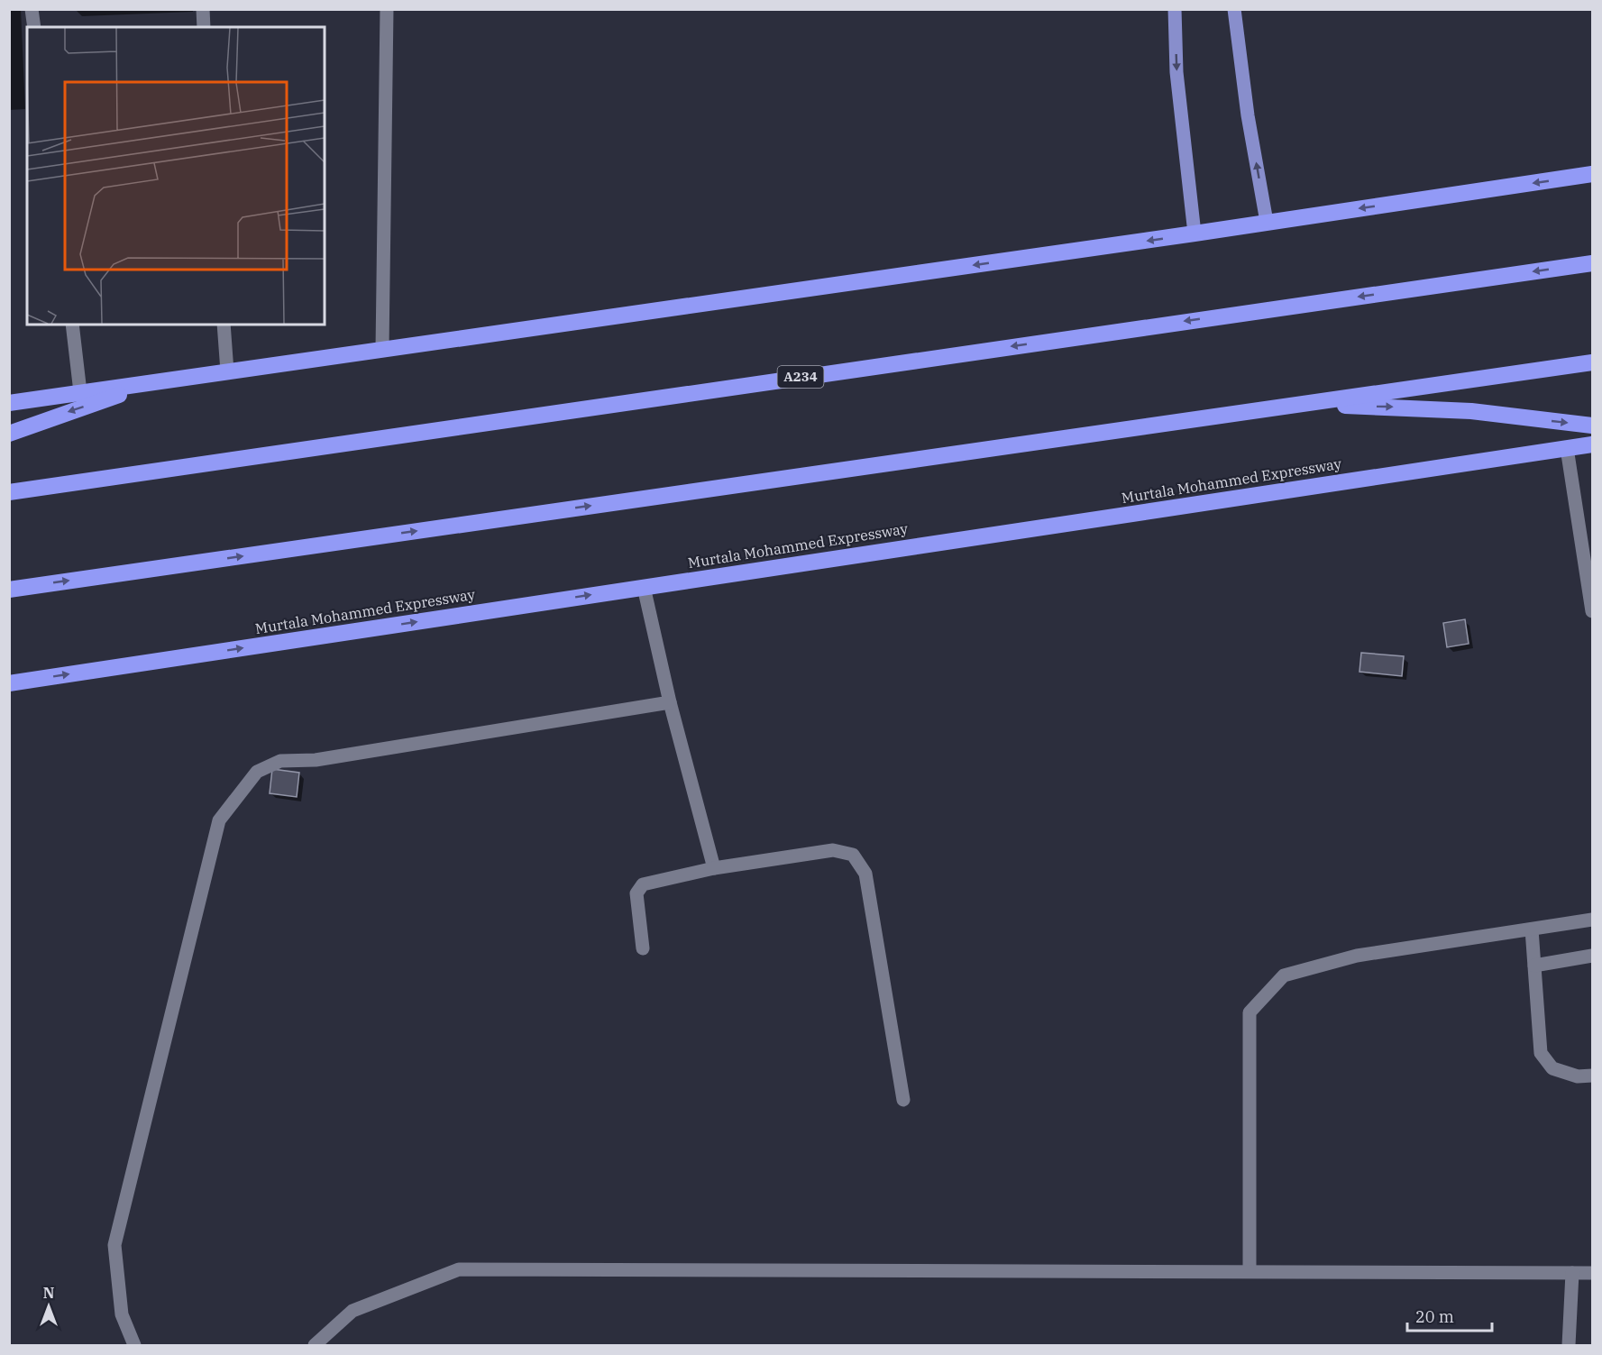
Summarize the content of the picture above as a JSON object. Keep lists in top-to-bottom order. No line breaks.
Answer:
{"streets":{"highway":["A234","Murtala Mohammed Expressway"]},"scale_bar":"20 m","north":"top"}
